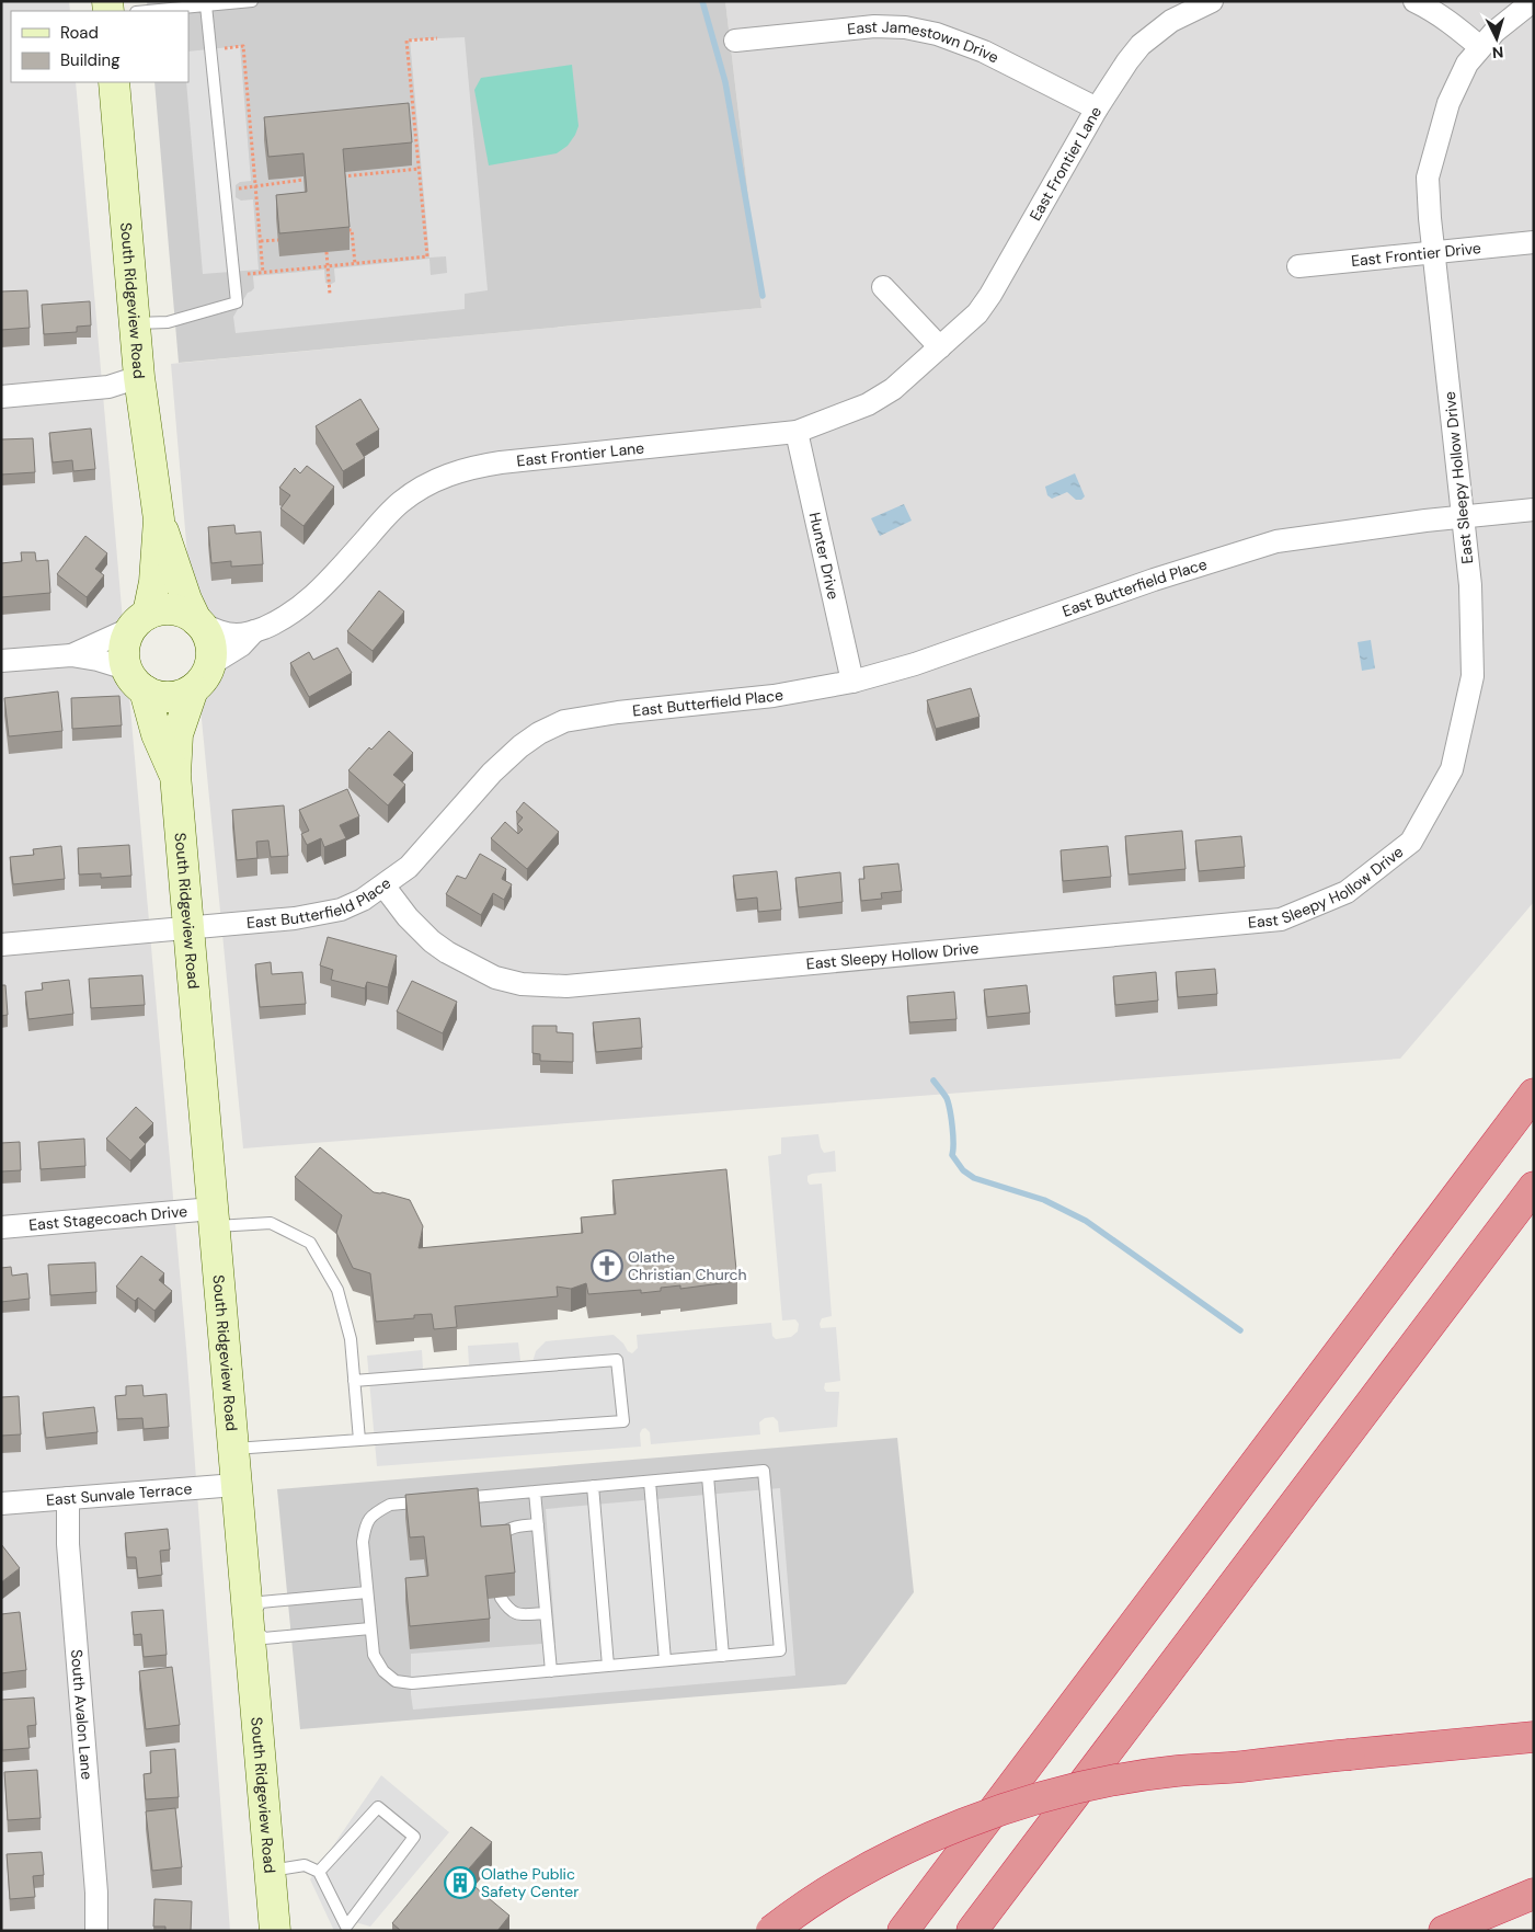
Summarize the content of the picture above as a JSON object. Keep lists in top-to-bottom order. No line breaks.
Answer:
{"streets":{"main road":["South Ridgeview Road"],"street":["East Jamestown Drive","East Frontier Lane","East Frontier Drive","East Sleepy Hollow Drive","Hunter Drive","East Butterfield Place","East Stagecoach Drive","East Sunvale Terrace","South Avalon Lane"]},"crossings":[["East Jamestown Drive","East Frontier Lane"],["East Frontier Lane","Hunter Drive"],["East Frontier Drive","East Sleepy Hollow Drive"],["South Ridgeview Road","East Butterfield Place"],["South Ridgeview Road","East Stagecoach Drive"],["South Ridgeview Road","East Sunvale Terrace"],["East Sleepy Hollow Drive","East Butterfield Place"],["Hunter Drive","East Butterfield Place"],["East Sunvale Terrace","South Avalon Lane"]],"places":{"church":["Olathe Christian Church"],"building":["Olathe Public Safety Center"]},"legend":["Road","Building"],"north":"bottom"}
